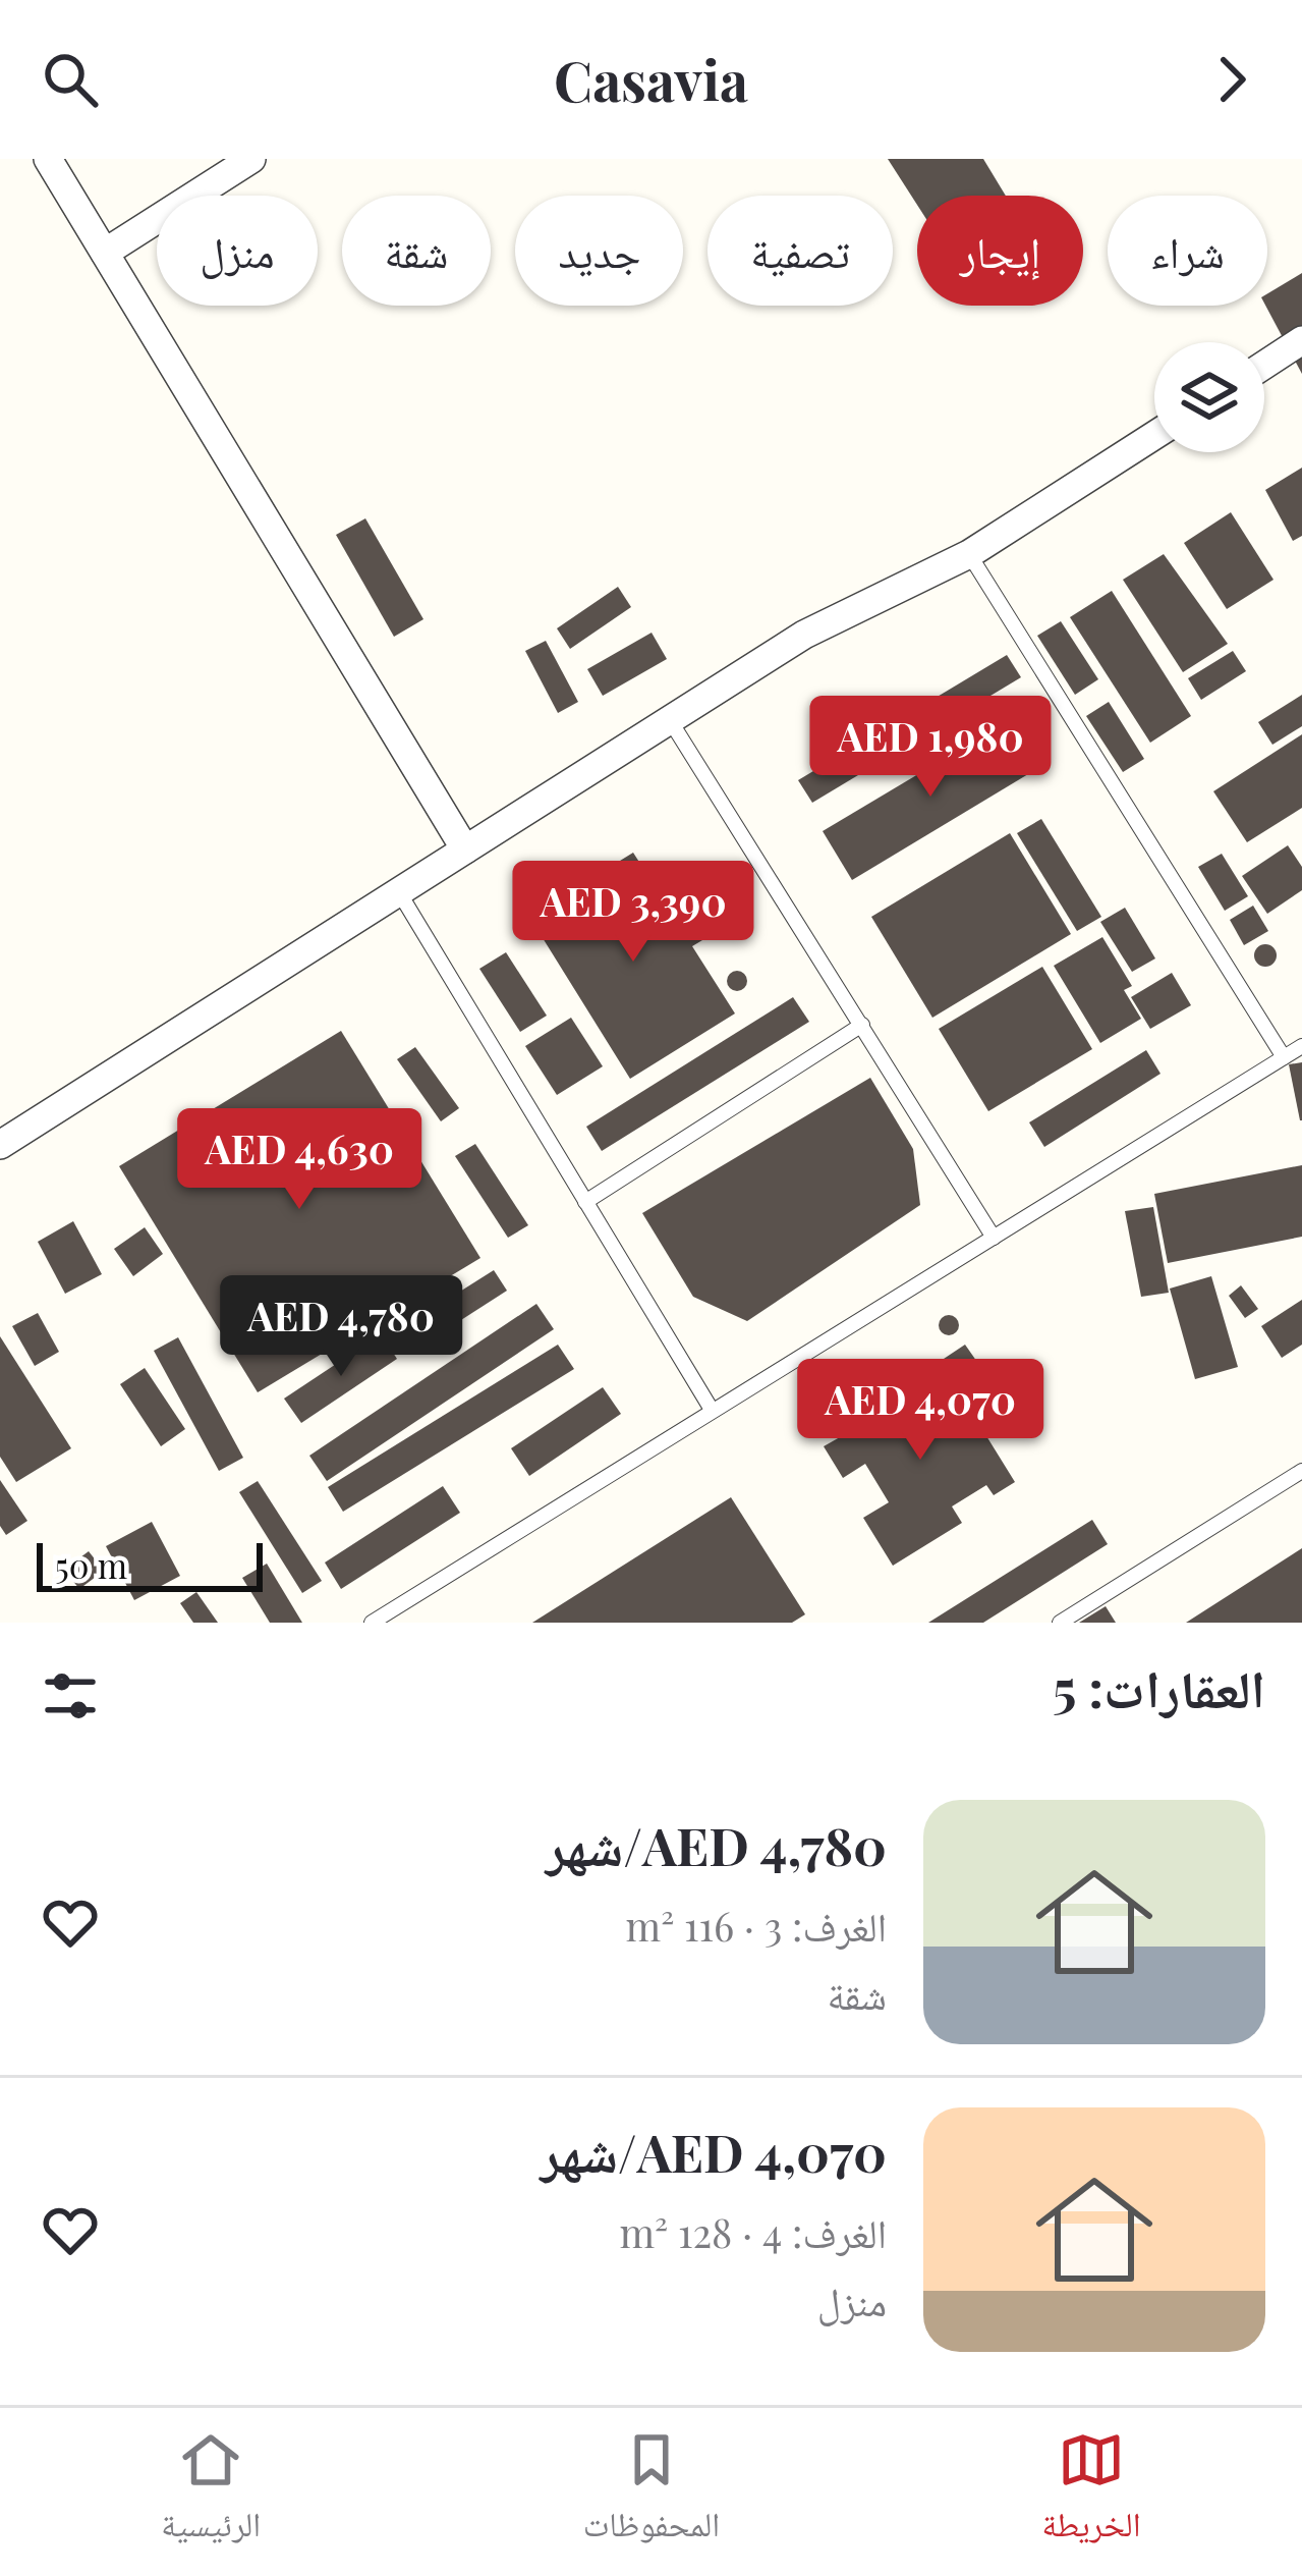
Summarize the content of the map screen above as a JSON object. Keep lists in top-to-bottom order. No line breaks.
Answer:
{"scale_bar":"50 m","page":{"header":"Casavia","chip":["شراء","إيجار","تصفية","جديد","شقة","منزل"],"price":["AED 1,980","AED 3,390","AED 4,630","AED 4,780","AED 4,070"],"scale":"50 m","heading":"العقارات: 5","list":[{"name":"AED 4,780/شهر","note":"الغرف: 3 · 116 m² · شقة"},{"name":"AED 4,070/شهر","note":"الغرف: 4 · 128 m² · منزل"}],"tabs":["الخريطة","المحفوظات","الرئيسية"]}}
